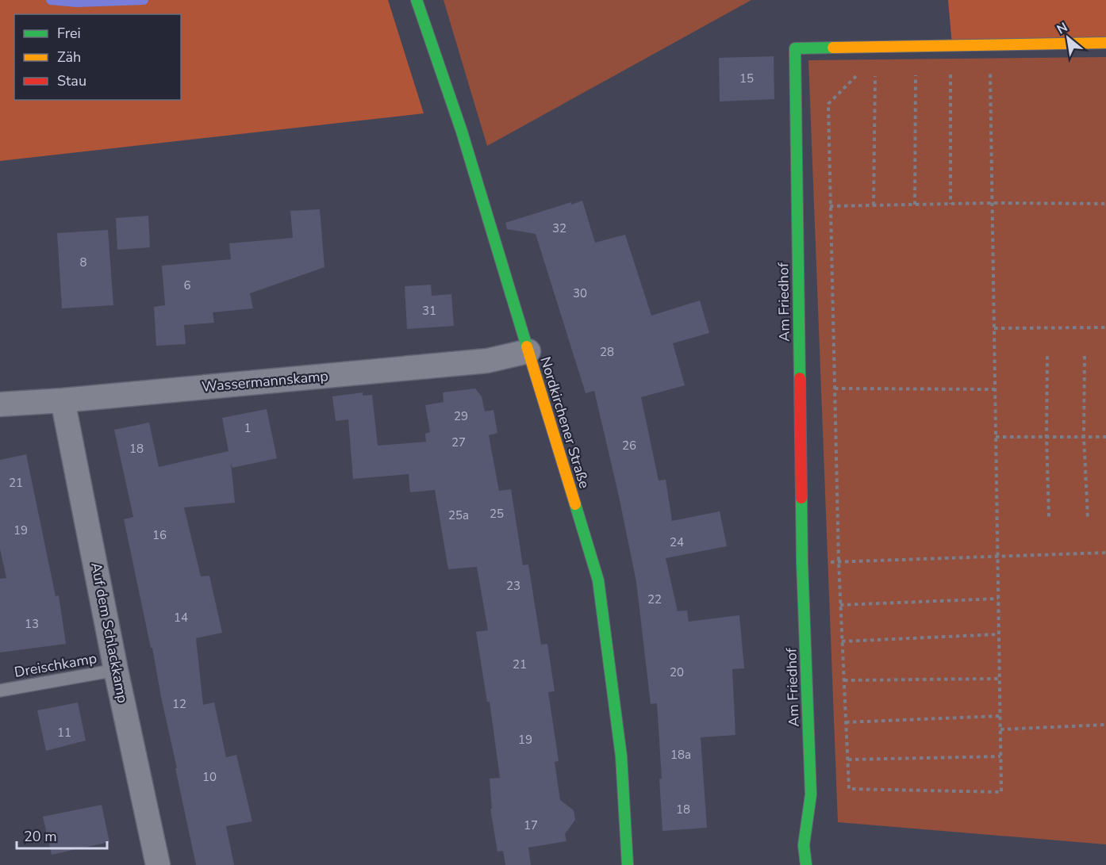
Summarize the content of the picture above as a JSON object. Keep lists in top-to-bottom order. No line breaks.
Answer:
{"streets":{"street":["Am Friedhof","Wassermannskamp","Nordkirchener Straße","Auf dem Schlackkamp"],"lane":["Dreischkamp"]},"crossings":[["Wassermannskamp","Nordkirchener Straße"],["Wassermannskamp","Auf dem Schlackkamp"],["Auf dem Schlackkamp","Dreischkamp"]],"house_numbers":["15","32","8","6","30","31","28","29","1","27","26","18","21","25","25a","19","16","24","23","22","14","13","21","20","12","11","19","18a","10","18","17"],"legend":["Frei","Zäh","Stau"],"scale_bar":"20 m","north":"top left"}
